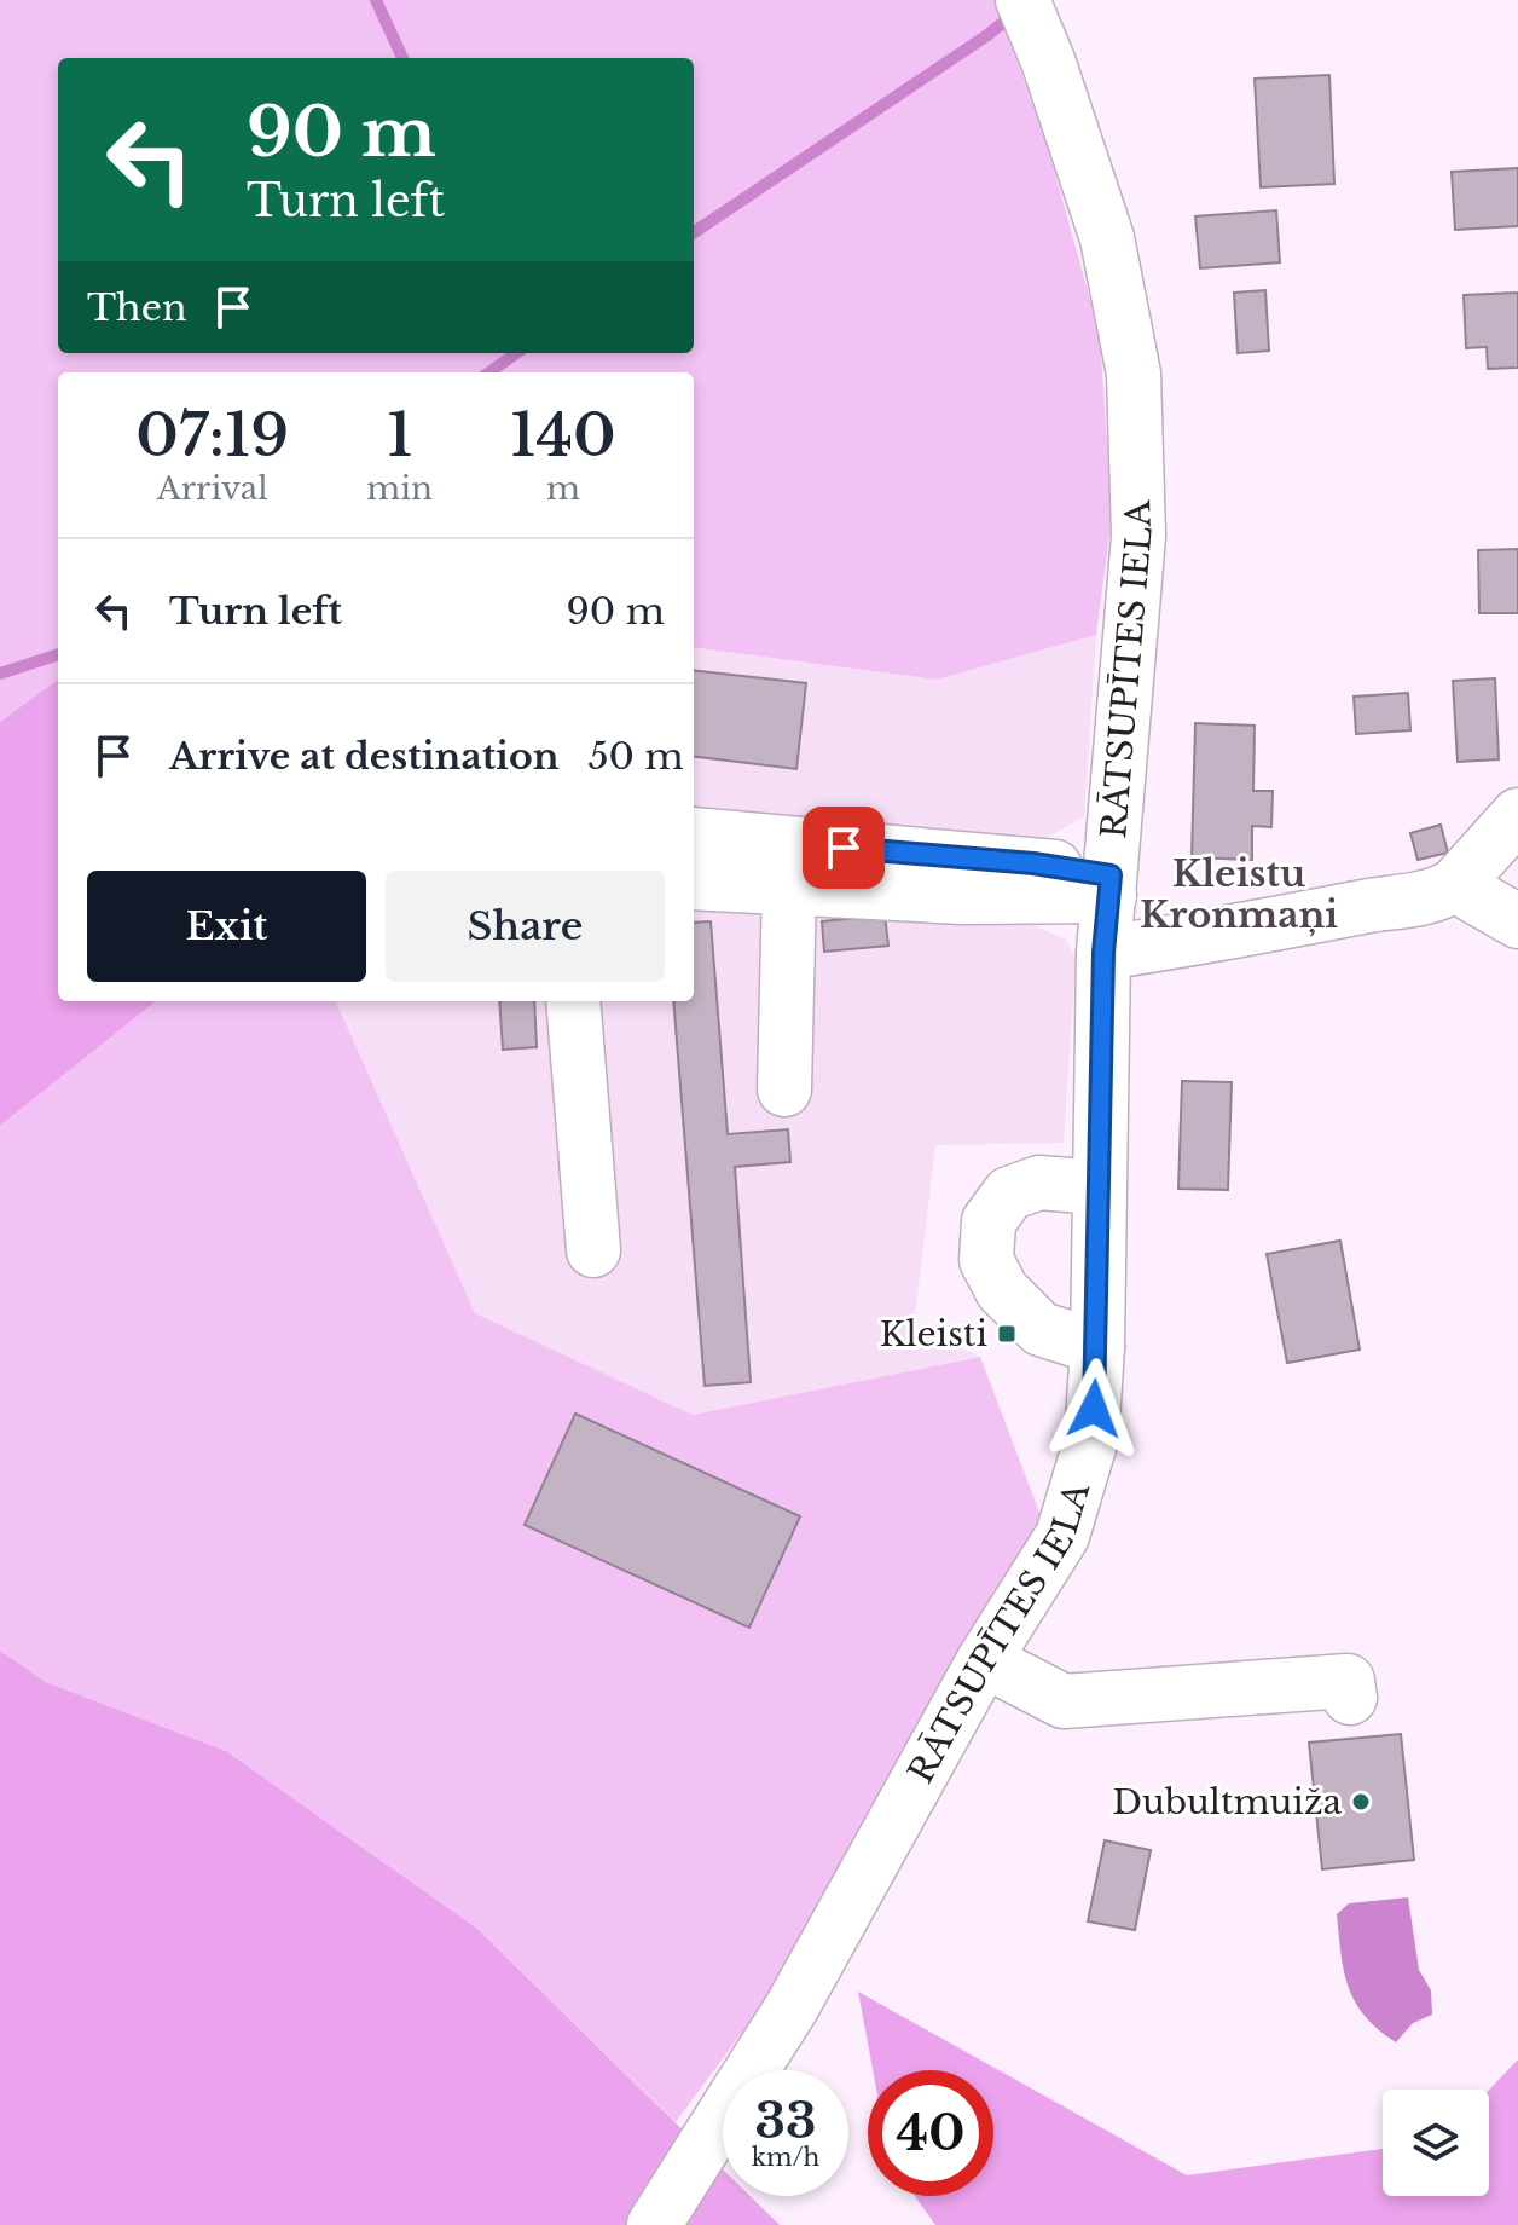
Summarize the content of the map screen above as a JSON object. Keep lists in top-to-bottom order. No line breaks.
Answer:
{"streets":{"street":["RĀTSUPĪTES IELA"]},"districts":["Kleistu Kronmaņi"],"places":{"transit":["Kleisti"],"other":["Dubultmuiža"]},"page":{"turn":["90 m","Turn left"],"then":"Then","eta":["07:19","Arrival","1","min","140","m"],"list":[{"name":"Turn left","value":"90 m"},{"name":"Arrive at destination","value":"50 m"}],"buttons":["Exit","Share"],"speed":"33 km/h","limit":"40"}}
